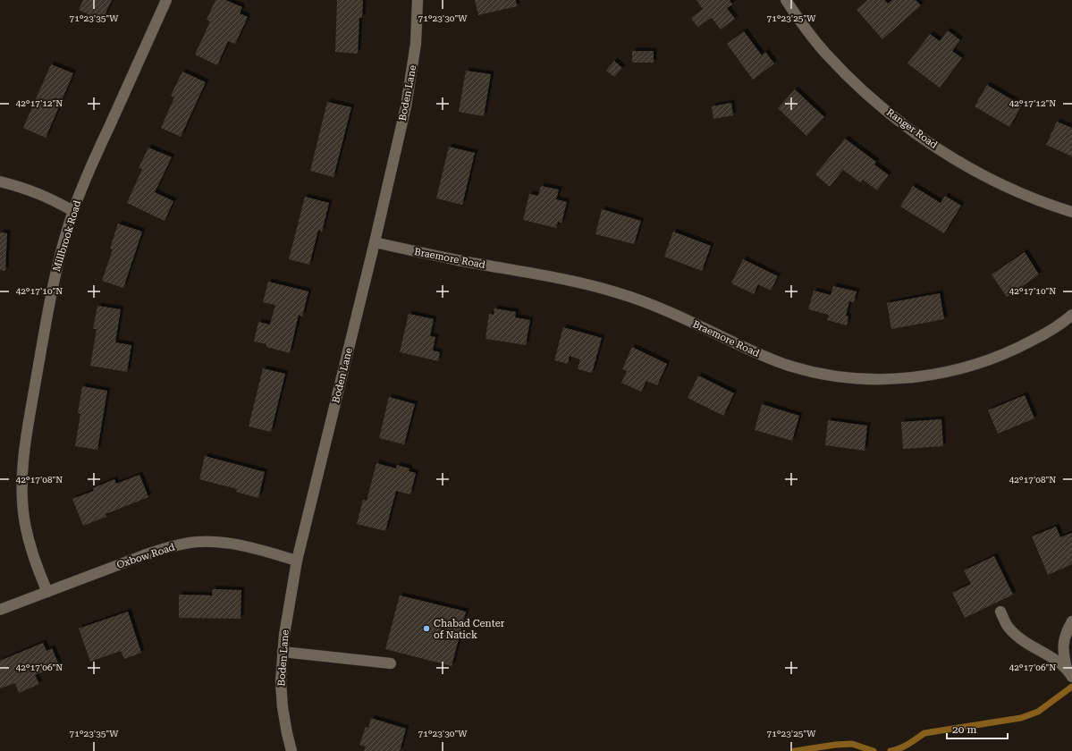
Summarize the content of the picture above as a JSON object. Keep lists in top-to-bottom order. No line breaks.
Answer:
{"streets":{"street":["Boden Lane","Ranger Road","Millbrook Road","Braemore Road","Oxbow Road"]},"crossings":[["Boden Lane","Braemore Road"],["Boden Lane","Oxbow Road"],["Millbrook Road","Oxbow Road"]],"places":["Chabad Center of Natick"],"scale_bar":"20 m","coordinates":["71°23'35\"W","71°23'30\"W","71°23'25\"W","42°17'12\"N","42°17'10\"N","42°17'08\"N","42°17'06\"N"]}
